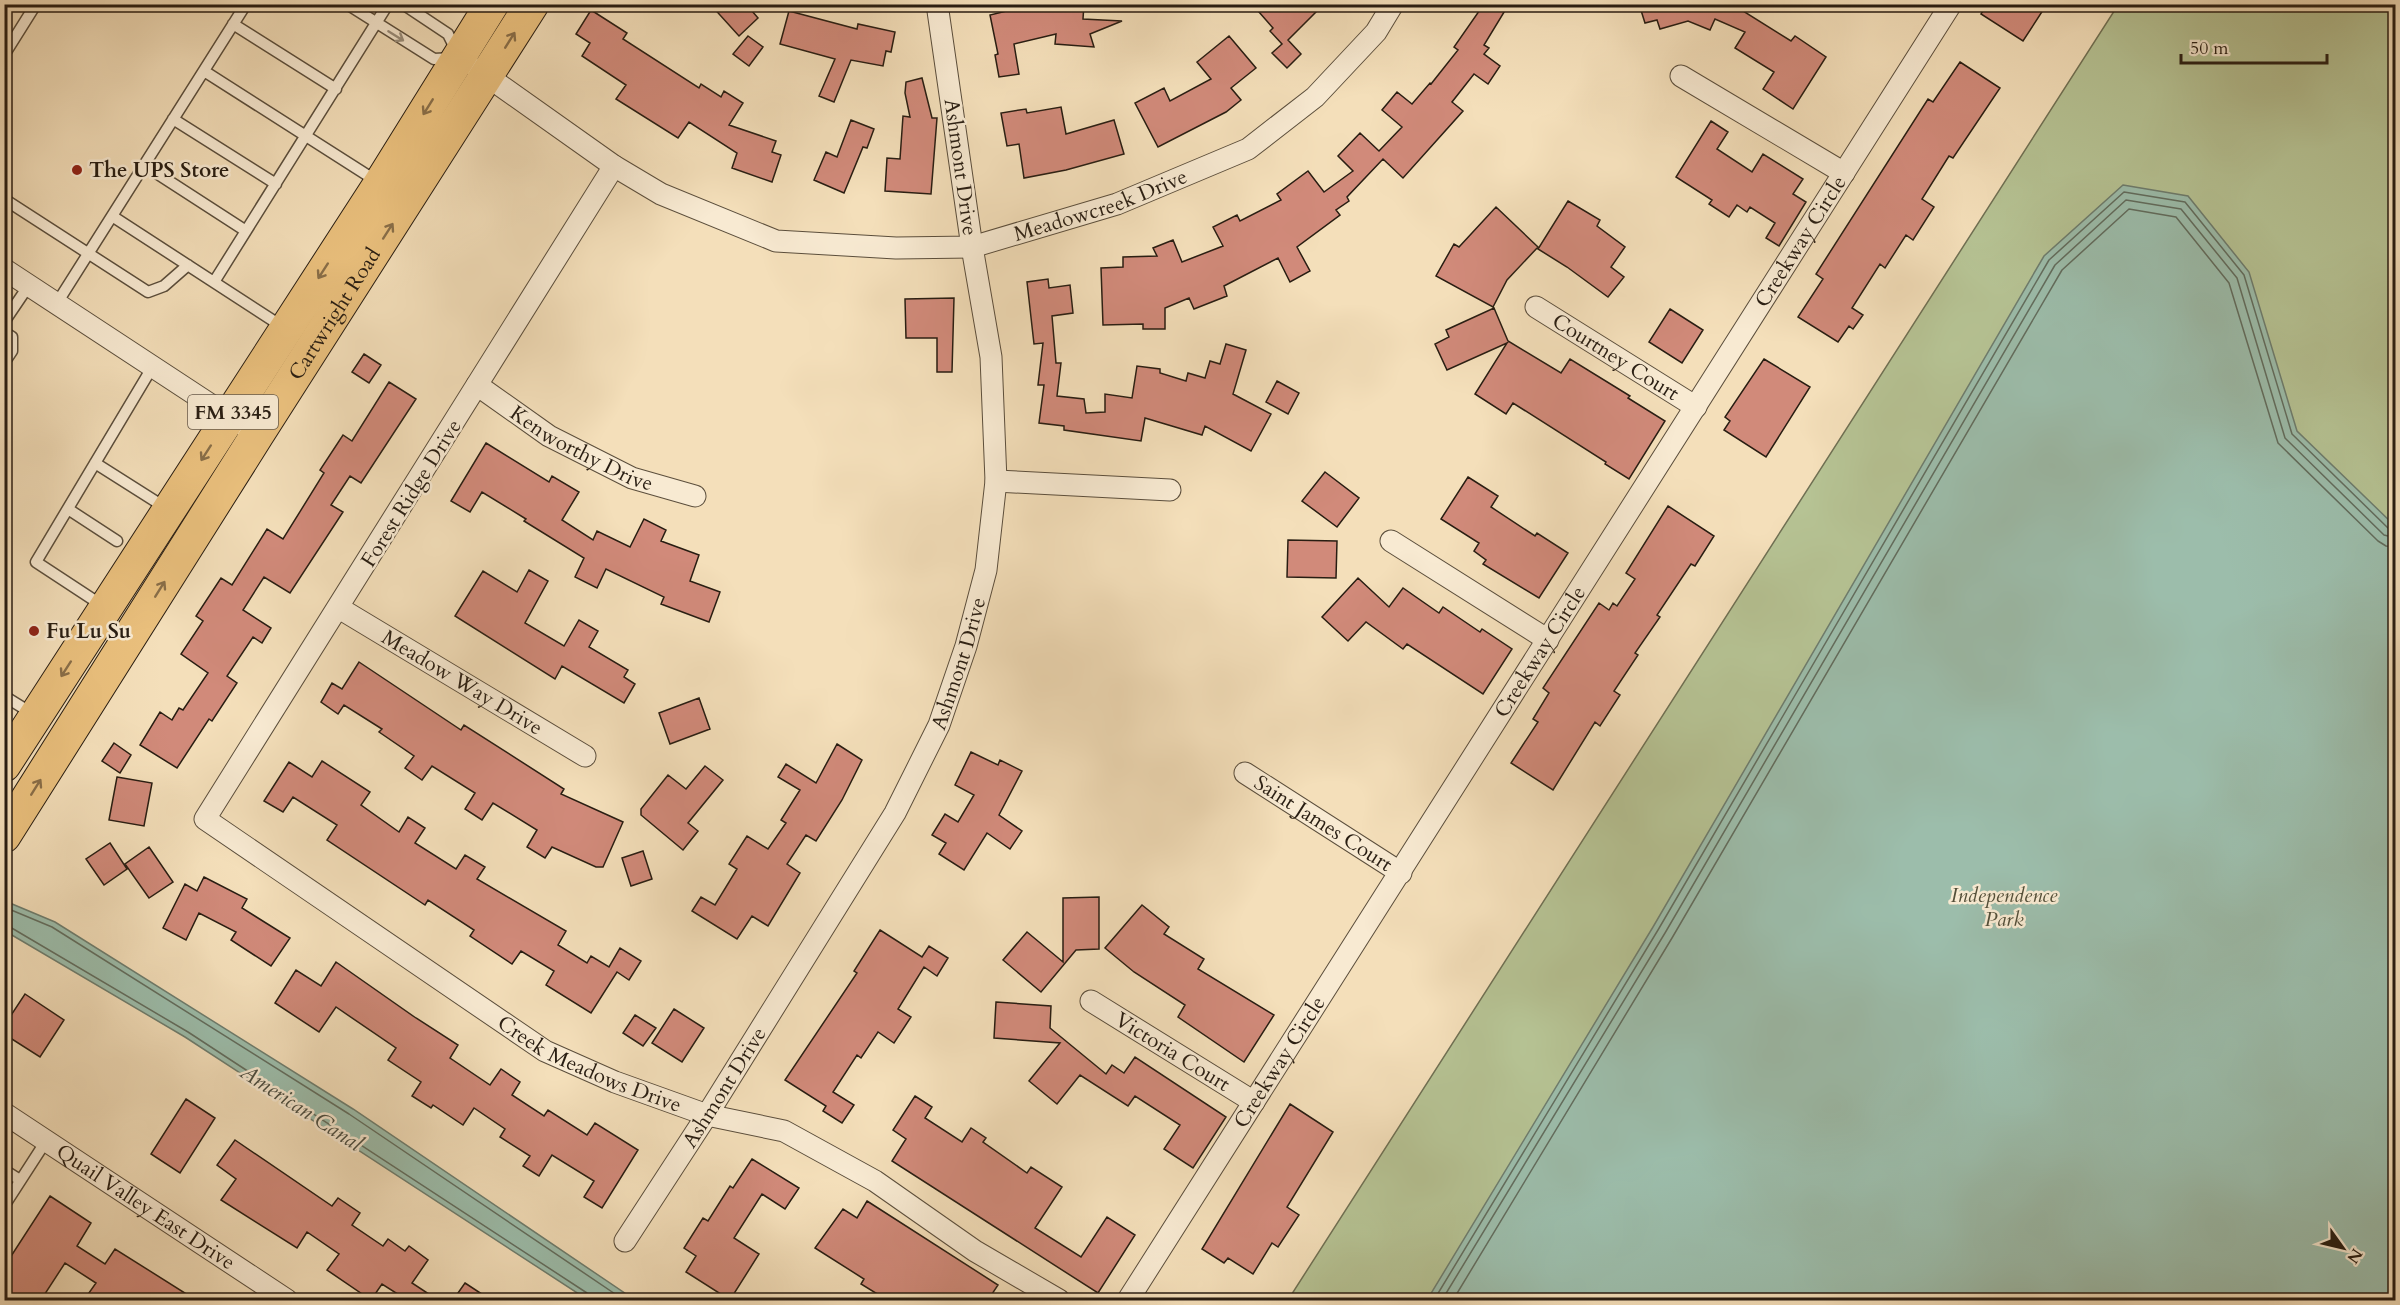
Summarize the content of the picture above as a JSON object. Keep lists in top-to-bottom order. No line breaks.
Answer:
{"streets":{"main road":["Cartwright Road","FM 3345"],"street":["Ashmont Drive","Meadowcreek Drive","Creekway Circle","Courtney Court","Kenworthy Drive","Forest Ridge Drive","Meadow Way Drive","Saint James Court","Victoria Court","Creek Meadows Drive","Quail Valley East Drive"]},"crossings":[["Ashmont Drive","Meadowcreek Drive"],["Ashmont Drive","Creek Meadows Drive"],["Meadowcreek Drive","Cartwright Road"],["Meadowcreek Drive","Forest Ridge Drive"],["Creekway Circle","Courtney Court"],["Creekway Circle","Saint James Court"],["Creekway Circle","Victoria Court"],["Kenworthy Drive","Forest Ridge Drive"],["Forest Ridge Drive","Meadow Way Drive"],["Forest Ridge Drive","Creek Meadows Drive"]],"water":["American Canal"],"parks":["Independence Park"],"places":["The UPS Store","Fu Lu Su"],"scale_bar":"50 m","north":"bottom right"}
